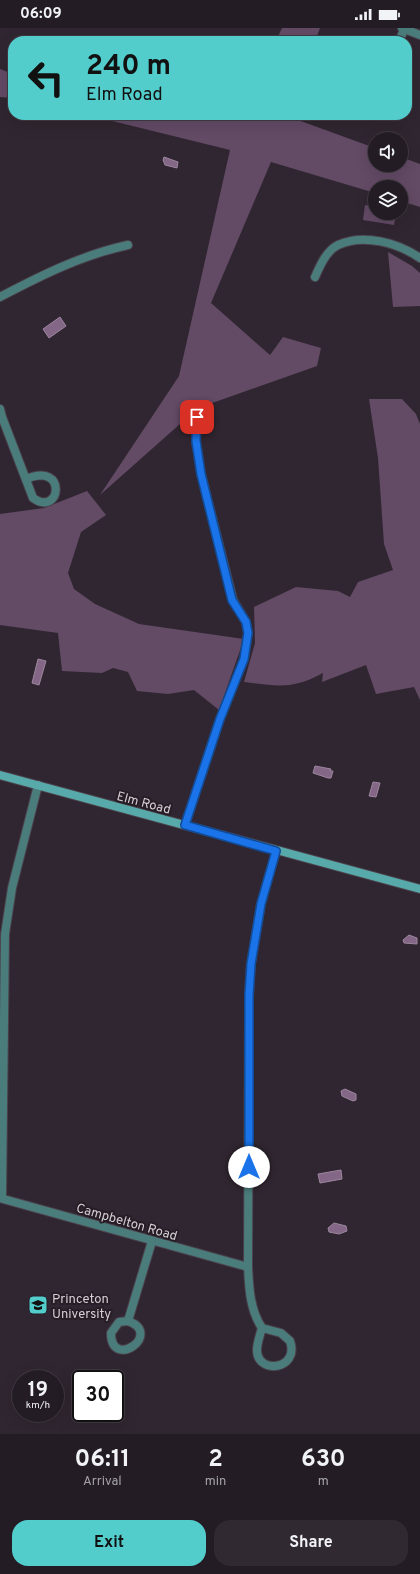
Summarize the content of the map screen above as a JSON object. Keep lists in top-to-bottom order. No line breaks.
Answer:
{"streets":{"street":["Elm Road","Campbelton Road"]},"places":{"school or university":["Princeton University"]},"page":{"status":"06:09","turn":["240 m","Elm Road"],"speed":"19 km/h","limit":"30","eta":["06:11","Arrival","2","min","630","m"],"buttons":["Exit","Share"]}}
